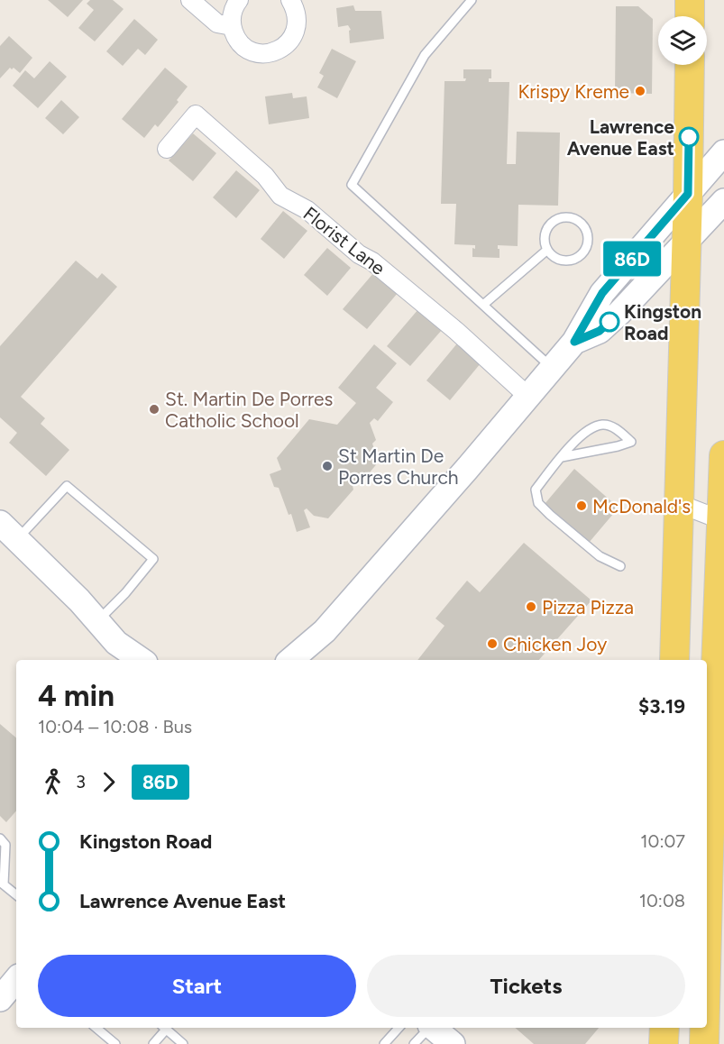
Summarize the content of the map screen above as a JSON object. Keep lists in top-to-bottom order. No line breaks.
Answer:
{"streets":{"street":["Florist Lane"]},"places":["Krispy Kreme","Lawrence Avenue East","Kingston Road","St. Martin De Porres Catholic School","St Martin De Porres Church","McDonald's","Pizza Pizza","Chicken Joy"],"lines":["bus line 86D"],"page":{"on_map":"86D","heading":["4 min","10:04 – 10:08 · Bus","$3.19"],"legs":["3","86D"],"list":[{"name":"Kingston Road","value":"10:07"},{"name":"Lawrence Avenue East","value":"10:08"}],"buttons":["Start","Tickets"]}}
